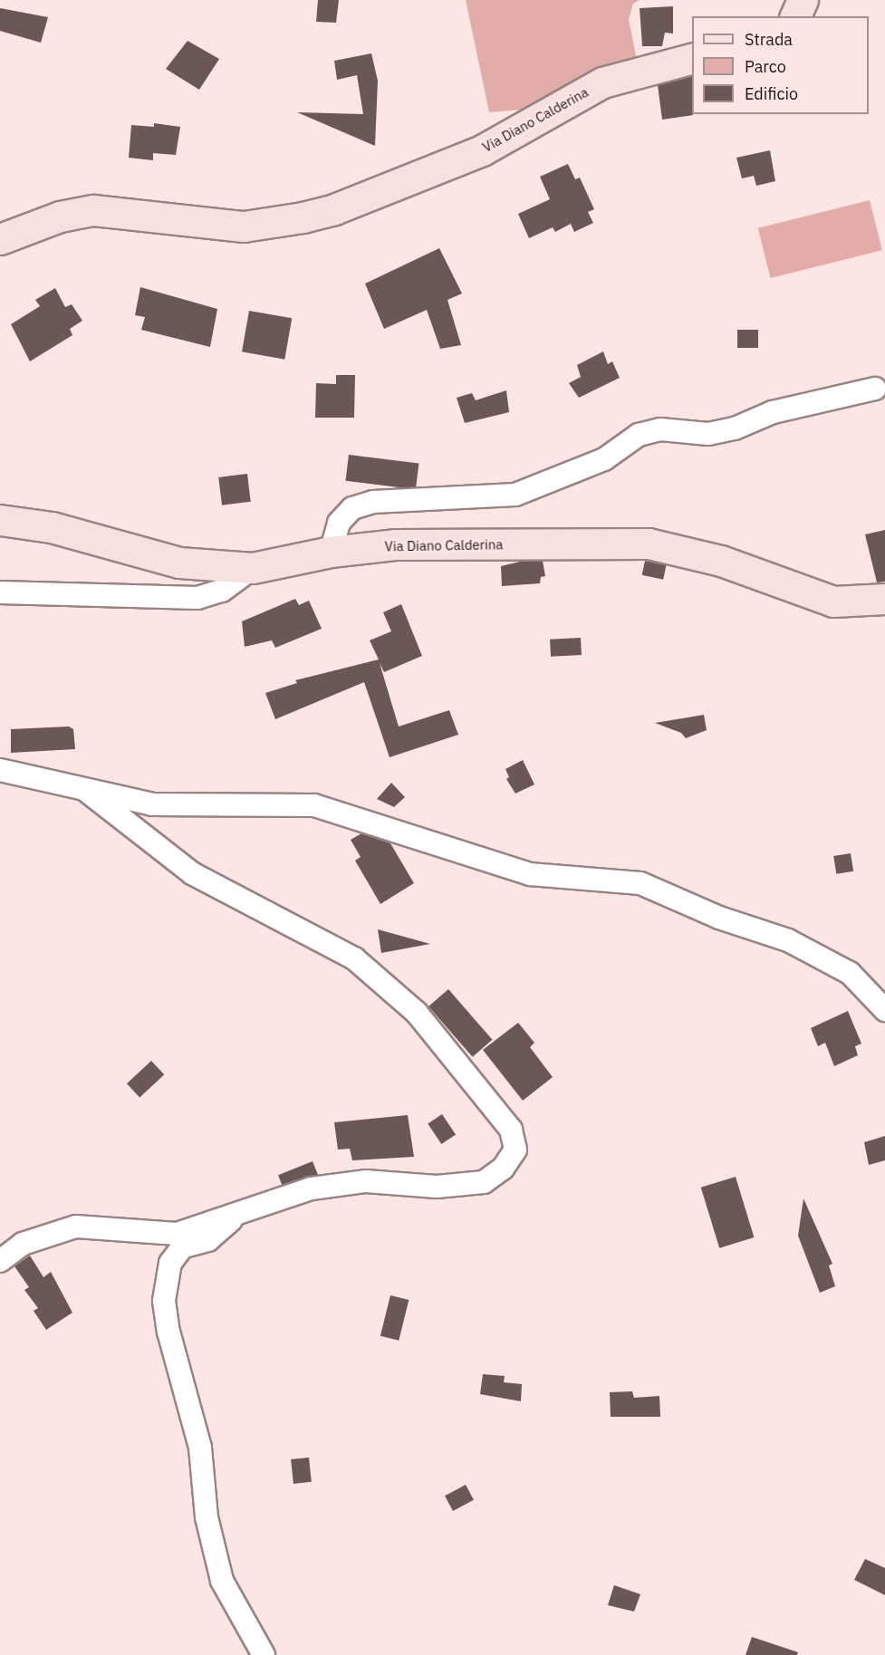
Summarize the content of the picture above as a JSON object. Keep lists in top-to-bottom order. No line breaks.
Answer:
{"streets":{"main road":["Via Diano Calderina"]},"legend":["Strada","Parco","Edificio"]}
